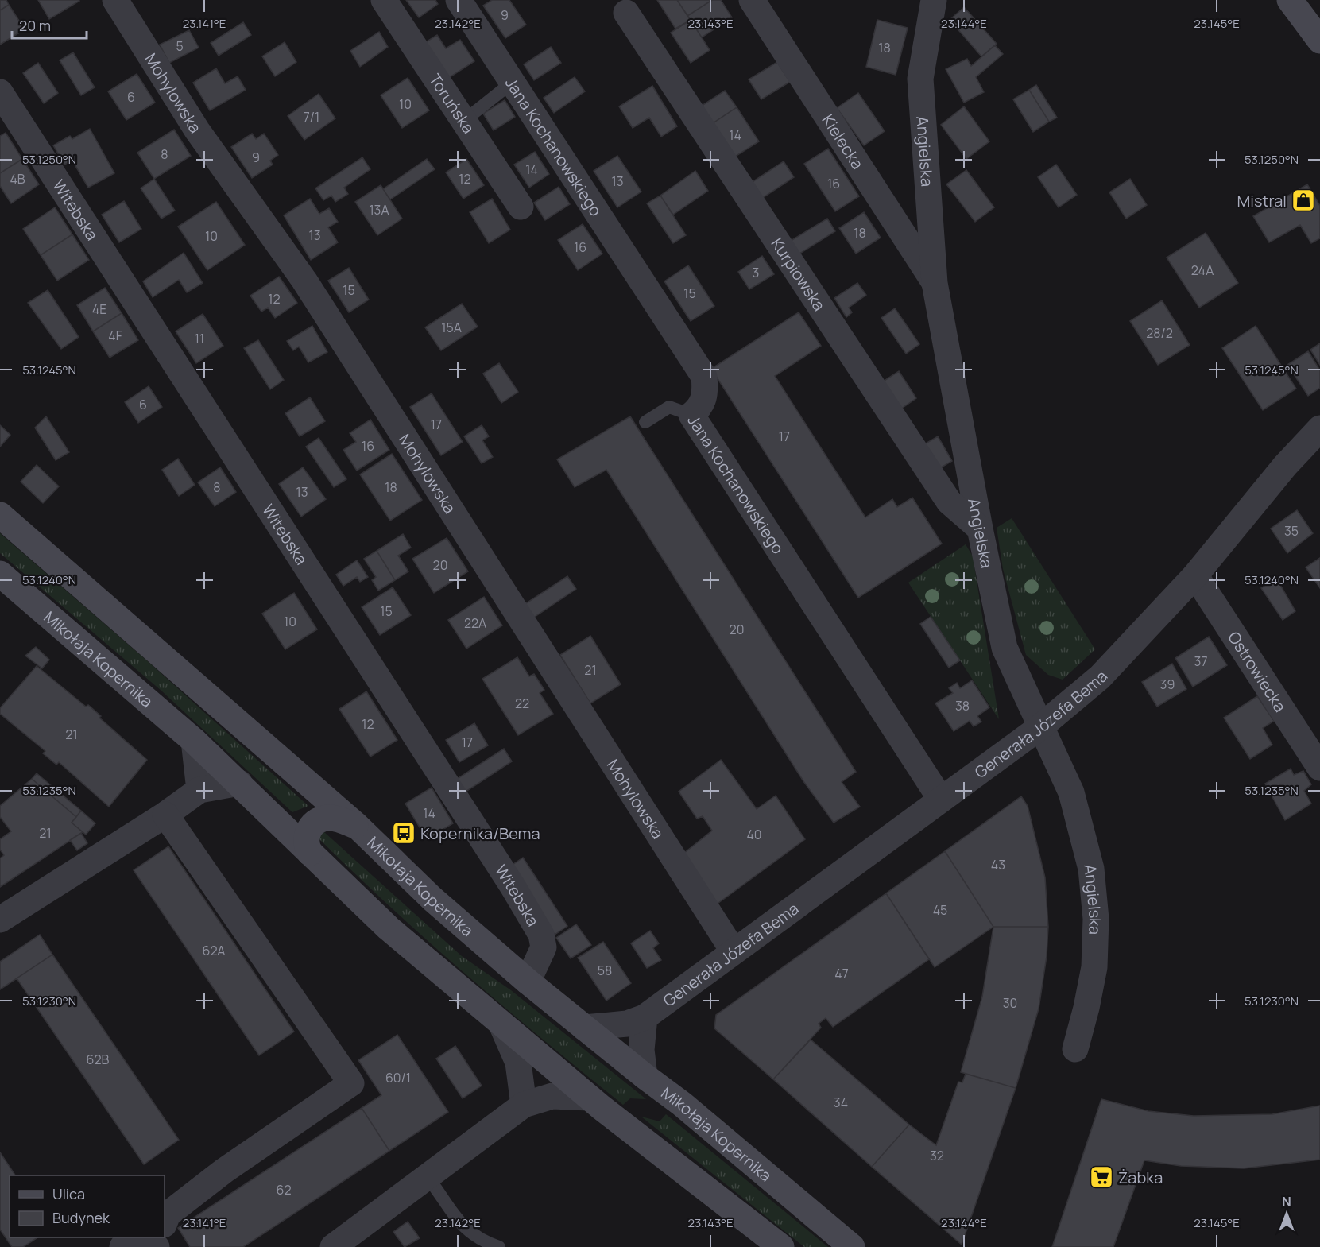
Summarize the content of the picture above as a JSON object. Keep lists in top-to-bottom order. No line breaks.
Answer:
{"streets":{"main road":["Mikołaja Kopernika"],"street":["Mohylowska","Toruńska","Kielecka","Jana Kochanowskiego","Angielska","Witebska","Kurpiowska","Ostrowiecka","Generała Józefa Bema"]},"crossings":[["Mohylowska","Generała Józefa Bema"],["Kielecka","Angielska"],["Jana Kochanowskiego","Generała Józefa Bema"],["Angielska","Kurpiowska"],["Angielska","Generała Józefa Bema"],["Witebska","Mikołaja Kopernika"],["Mikołaja Kopernika","Generała Józefa Bema"],["Ostrowiecka","Generała Józefa Bema"]],"places":{"shop":["Mistral"],"bus stop":["Kopernika/Bema"],"supermarket":["Żabka"]},"house_numbers":["9","5","18","6","10","7/1","14","8","9","14","4B","12","13","16","13A","18","13","10","16","24A","3","15","15","12","4E","15A","28/2","4F","11","6","17","17","16","8","18","13","35","20","15","10","22A","20","37","21","39","22","38","12","21","17","14","21","40","43","45","62A","58","47","30","62B","60/1","34","32","62"],"legend":["Ulica","Budynek"],"scale_bar":"20 m","north":"top","coordinates":["23.141°E","23.142°E","23.143°E","23.144°E","23.145°E","53.1250°N","53.1245°N","53.1240°N","53.1235°N","53.1230°N"]}
